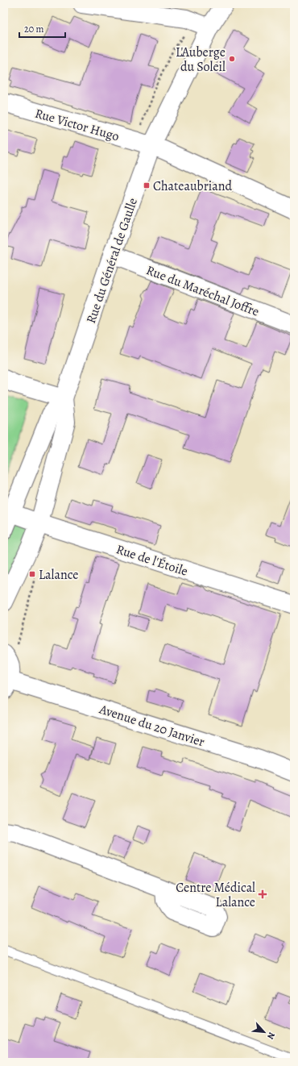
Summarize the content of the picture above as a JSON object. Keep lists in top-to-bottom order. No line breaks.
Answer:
{"streets":{"street":["Rue Victor Hugo","Rue du Général de Gaulle","Rue du Maréchal Joffre","Rue de l'Étoile","Avenue du 20 Janvier"]},"crossings":[["Rue Victor Hugo","Rue du Général de Gaulle"],["Rue du Général de Gaulle","Rue du Maréchal Joffre"],["Rue du Général de Gaulle","Rue de l'Étoile"]],"places":{"other":["L'Auberge du Soleil"],"transit":["Chateaubriand","Lalance"],"health":["Centre Médical Lalance"]},"scale_bar":"20 m","north":"bottom right"}
